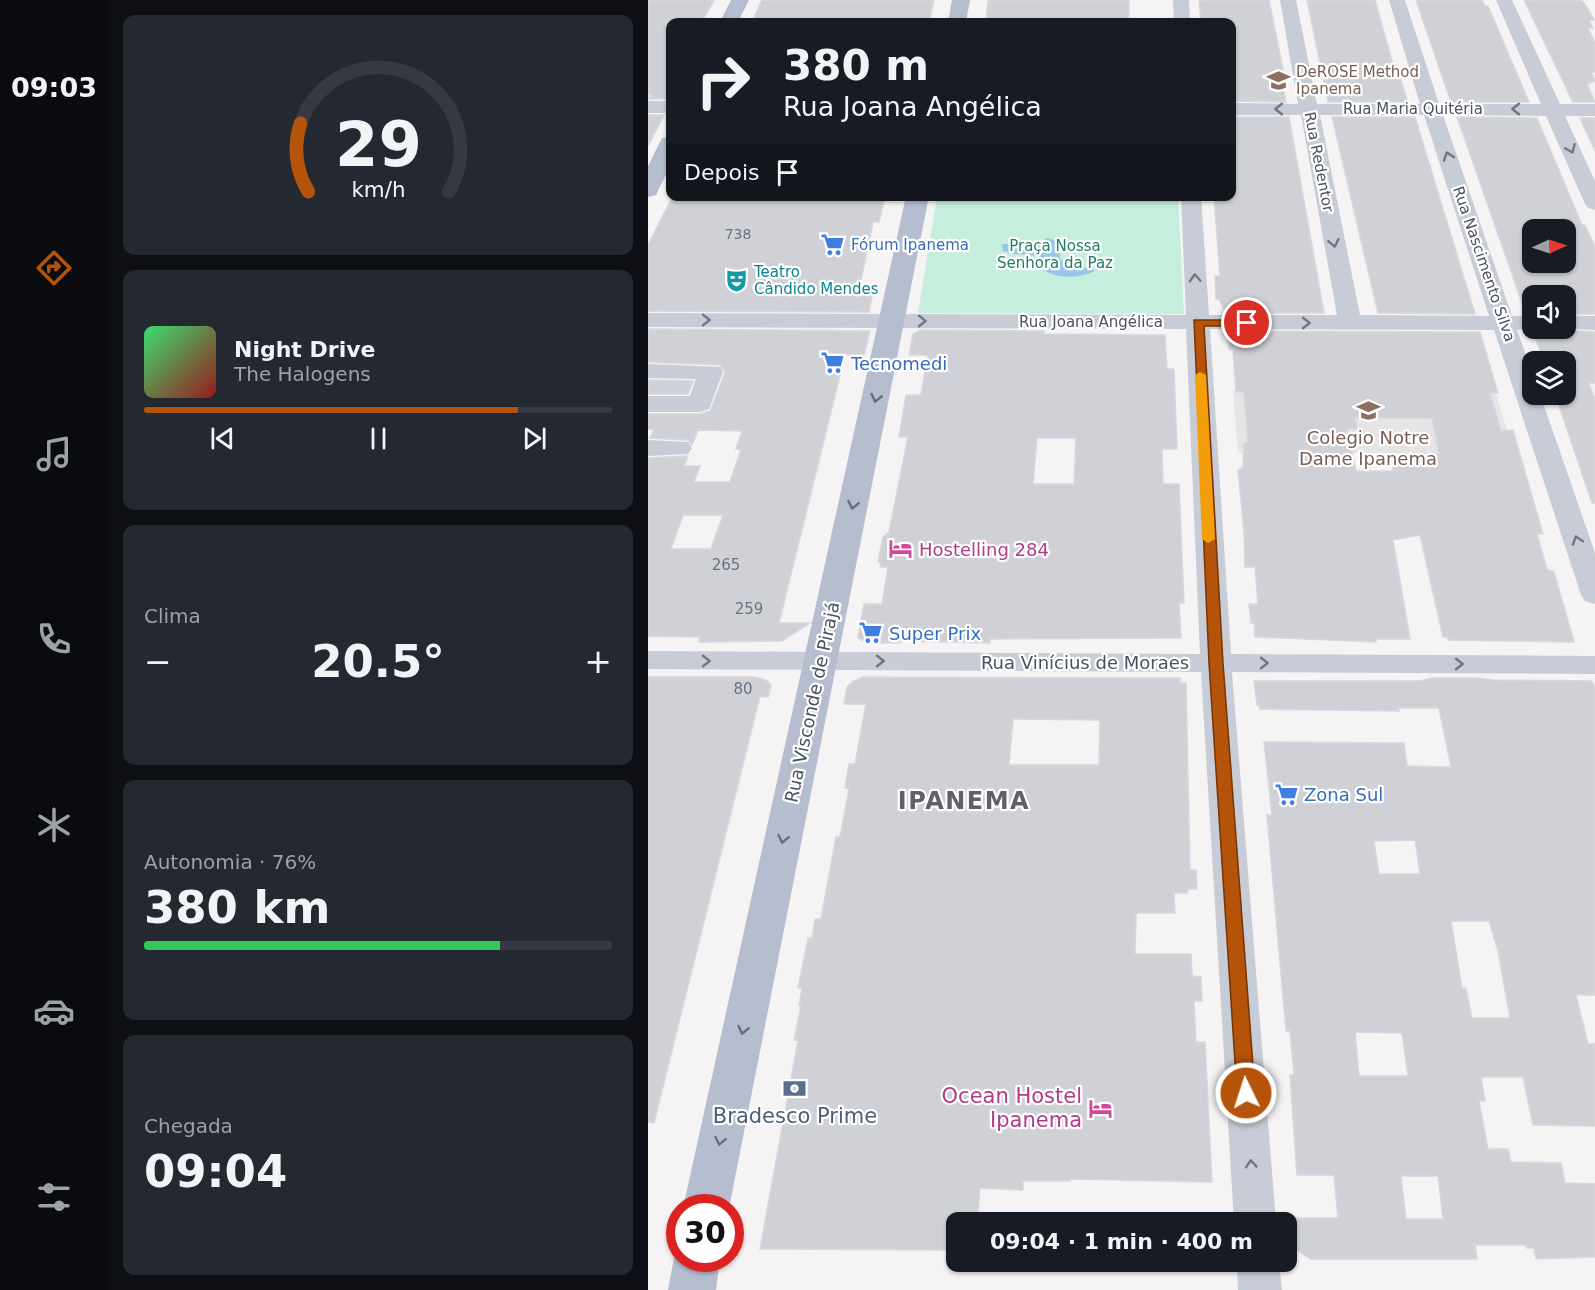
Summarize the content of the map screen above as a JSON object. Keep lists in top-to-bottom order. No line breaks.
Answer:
{"streets":{"main road":["Rua Visconde de Pirajá"],"street":["Rua Maria Quitéria","Rua Redentor","Rua Nascimento Silva","Rua Joana Angélica","Rua Vinícius de Moraes"]},"crossings":[["Rua Maria Quitéria","Rua Redentor"],["Rua Maria Quitéria","Rua Nascimento Silva"],["Rua Redentor","Rua Joana Angélica"],["Rua Nascimento Silva","Rua Joana Angélica"],["Rua Joana Angélica","Rua Visconde de Pirajá"],["Rua Vinícius de Moraes","Rua Visconde de Pirajá"]],"one_way":["Rua Maria Quitéria","Rua Joana Angélica","Rua Vinícius de Moraes","Rua Visconde de Pirajá"],"districts":["IPANEMA"],"parks":["Praça Nossa Senhora da Paz"],"places":{"school or university":["DeROSE Method Ipanema","Colegio Notre Dame Ipanema"],"supermarket":["Fórum Ipanema","Tecnomedi","Super Prix","Zona Sul"],"theatre":["Teatro Cândido Mendes"],"hotel":["Hostelling 284","Ocean Hostel Ipanema"],"bank":["Bradesco Prime"]},"house_numbers":["738","265","259","80"],"north":"right","page":{"tabs":"09:03","turn":["380 m","Rua Joana Angélica"],"then":"Depois","song":["Night Drive","The Halogens"],"tile":["Clima",["Autonomia · 76%","380 km"],["Chegada","09:04"]],"heat":["−","20.5°","+"],"limit":"30","trip":"09:04 · 1 min · 400 m","gauge":["29","km/h"]}}
